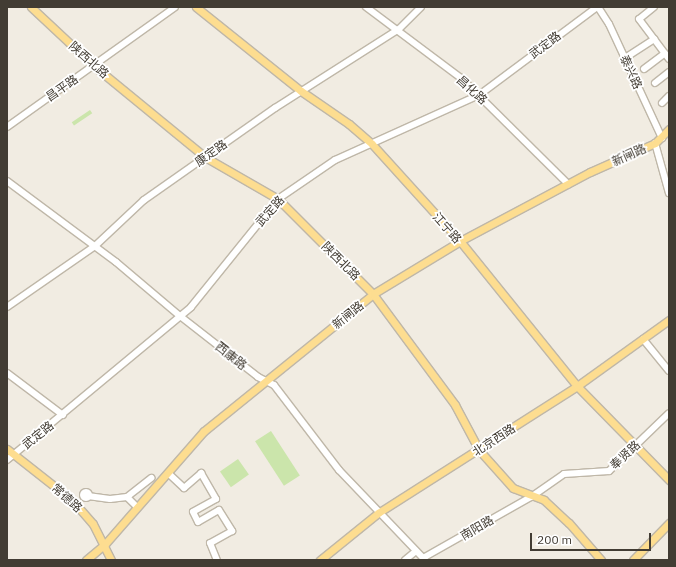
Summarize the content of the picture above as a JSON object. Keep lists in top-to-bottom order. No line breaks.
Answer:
{"streets":{"main road":["陕西北路","新闸路","江宁路","北京西路","常德路"],"street":["武定路","泰兴路","昌平路","昌化路","康定路","西康路","奉贤路","南阳路"]},"crossings":[["武定路","陕西北路"],["武定路","泰兴路"],["武定路","昌化路"],["武定路","江宁路"],["武定路","西康路"],["武定路","常德路"],["陕西北路","昌平路"],["陕西北路","康定路"],["陕西北路","新闸路"],["陕西北路","北京西路"],["陕西北路","奉贤路"],["陕西北路","南阳路"],["泰兴路","新闸路"],["昌化路","康定路"],["昌化路","新闸路"],["康定路","江宁路"],["康定路","西康路"],["新闸路","江宁路"],["新闸路","西康路"],["新闸路","常德路"],["江宁路","北京西路"],["江宁路","奉贤路"],["西康路","北京西路"],["西康路","南阳路"],["奉贤路","南阳路"]],"scale_bar":"200 m"}
